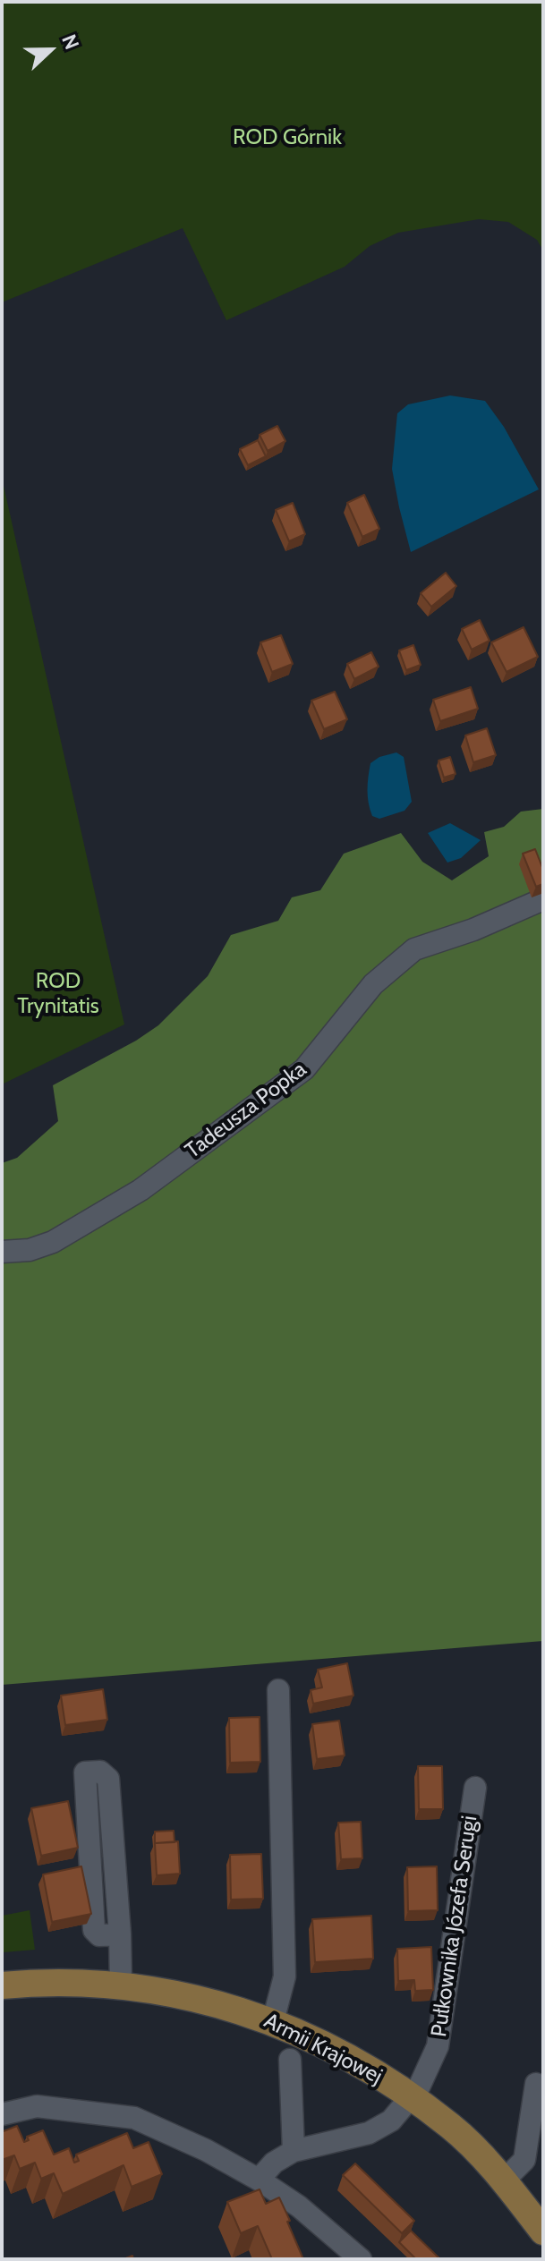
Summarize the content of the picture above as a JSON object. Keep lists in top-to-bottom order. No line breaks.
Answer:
{"streets":{"main road":["Armii Krajowej"],"street":["Tadeusza Popka","Pułkownika Józefa Serugi"]},"crossings":[["Pułkownika Józefa Serugi","Armii Krajowej"]],"parks":["ROD Górnik","ROD Trynitatis"],"north":"right"}
